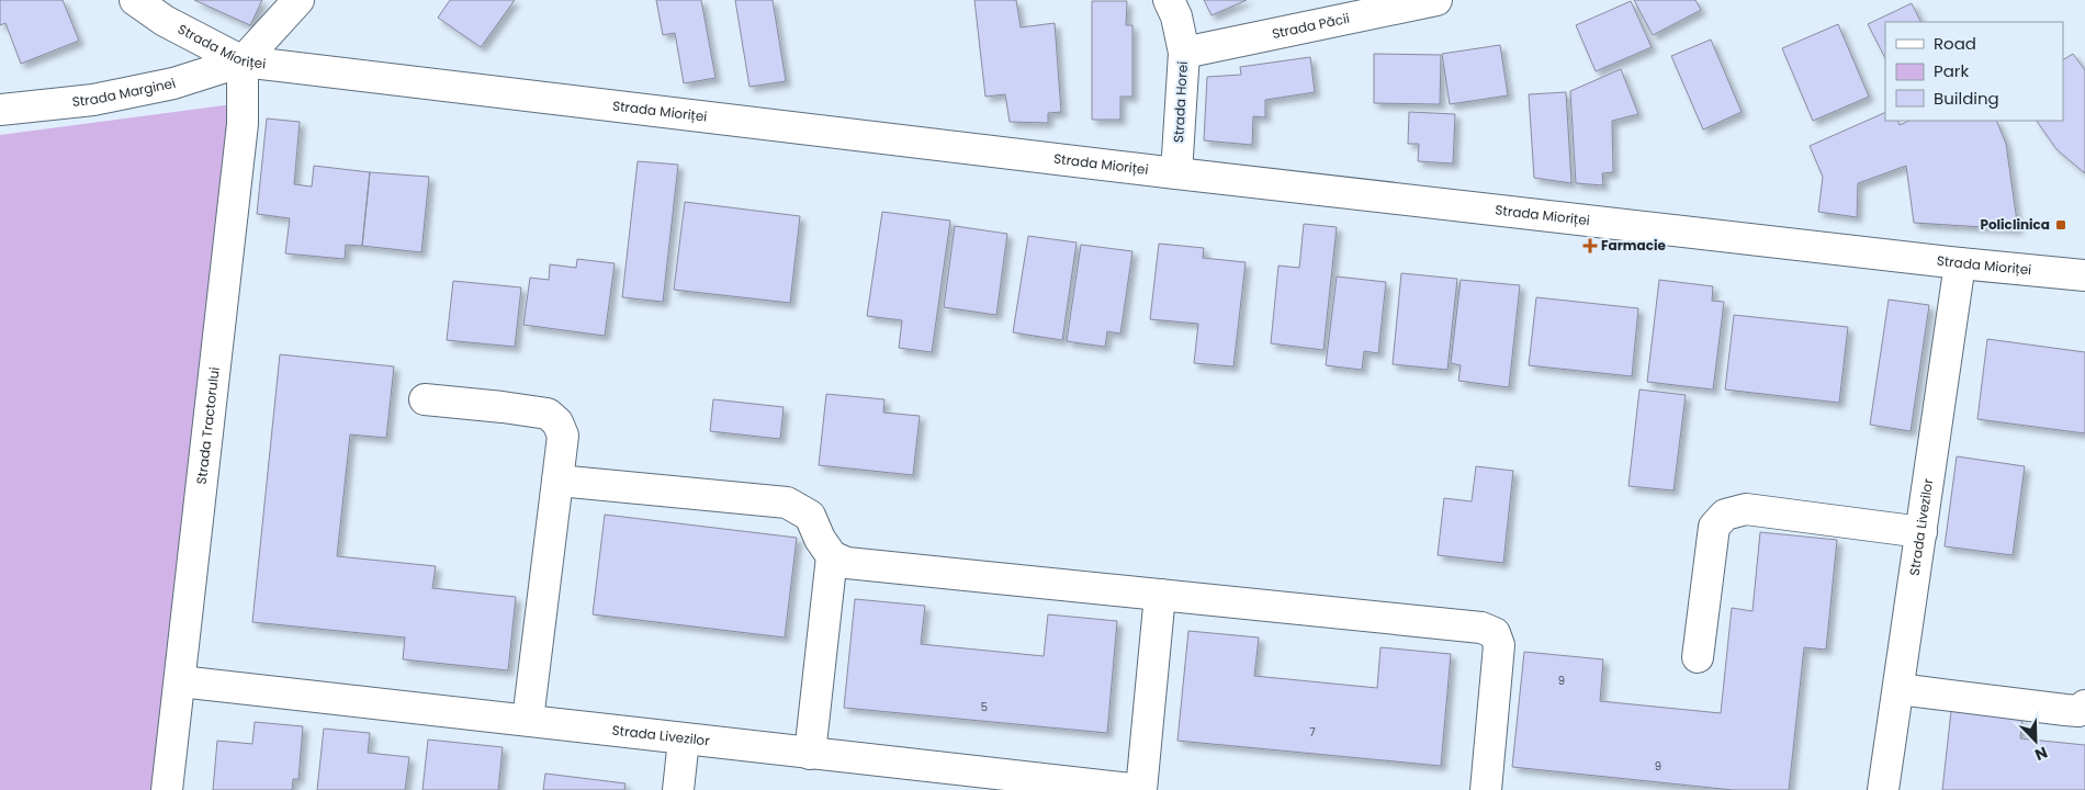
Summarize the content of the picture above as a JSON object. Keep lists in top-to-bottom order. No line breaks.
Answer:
{"streets":{"street":["Strada Păcii","Strada Mioriței","Strada Marginei","Strada Horei","Strada Tractorului","Strada Livezilor"]},"crossings":[["Strada Păcii","Strada Horei"],["Strada Mioriței","Strada Marginei"],["Strada Mioriței","Strada Horei"],["Strada Mioriței","Strada Tractorului"],["Strada Mioriței","Strada Livezilor"],["Strada Marginei","Strada Tractorului"],["Strada Tractorului","Strada Livezilor"]],"places":{"transit":["Policlinica"],"health":["Farmacie"]},"house_numbers":["9","5","7","9"],"legend":["Road","Park","Building"],"north":"bottom right"}
